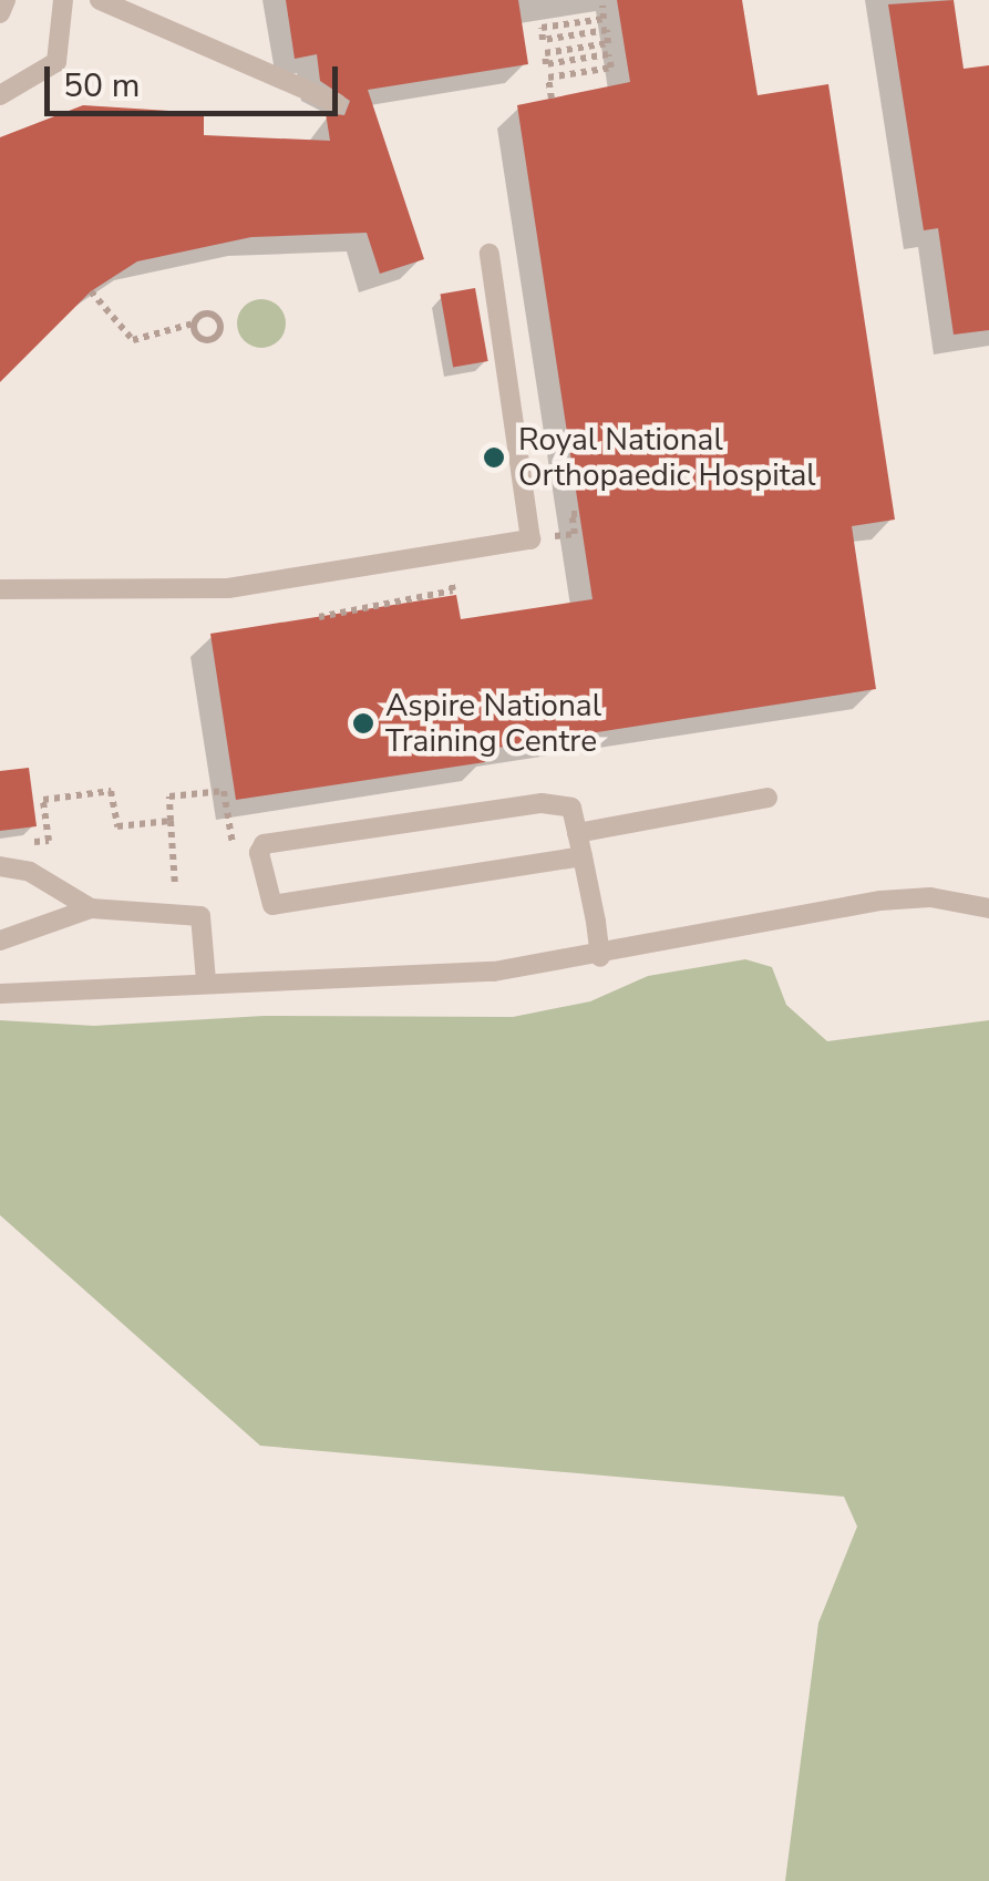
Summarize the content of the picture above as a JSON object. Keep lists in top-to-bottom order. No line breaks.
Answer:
{"places":["Royal National Orthopaedic Hospital","Aspire National Training Centre"],"scale_bar":"50 m"}
